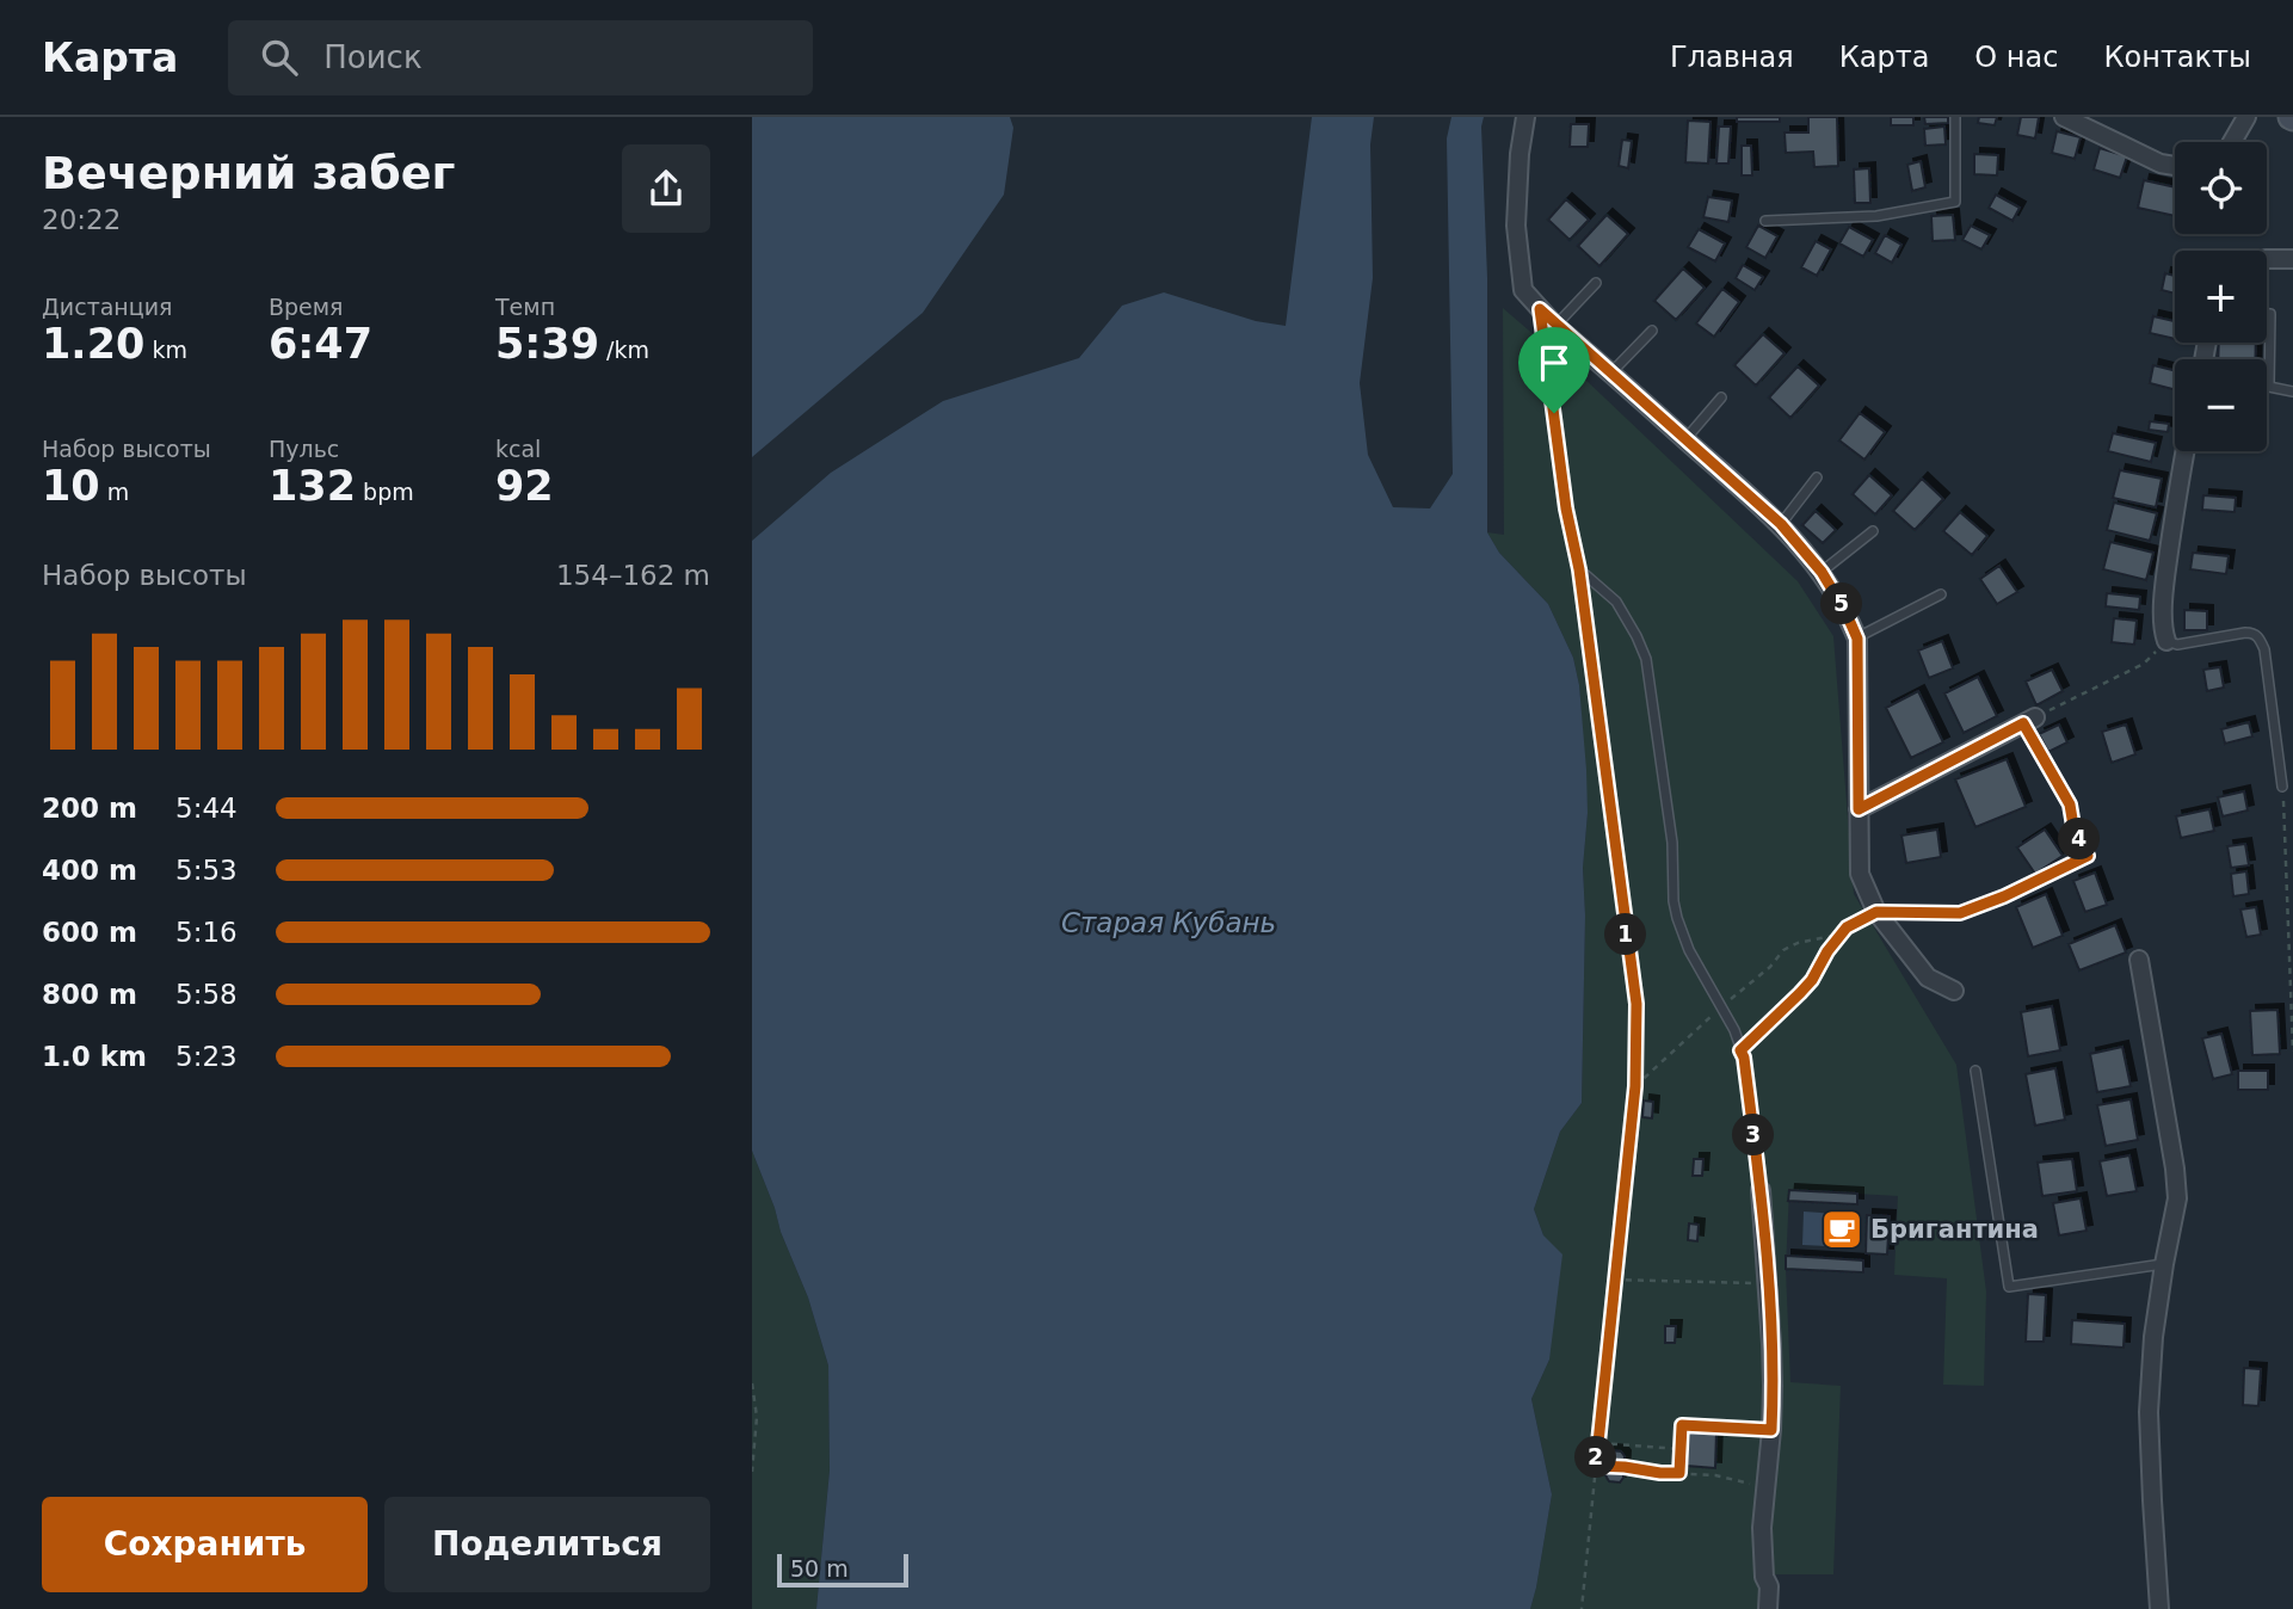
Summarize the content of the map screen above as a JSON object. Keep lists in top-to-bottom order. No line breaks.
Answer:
{"water":["Старая Кубань"],"places":{"cafe":["Бригантина"]},"scale_bar":"50 m","page":{"header":"Карта","search":"Поиск","nav":["Главная","Карта","О нас","Контакты"],"heading":["Вечерний забег","20:22"],"map_buttons":["+","−"],"stats":[["Дистанция","1.20 km"],["Время","6:47"],["Темп","5:39 /km"],["Набор высоты","10 m"],["Пульс","132 bpm"],["kcal","92"]],"chart":["Набор высоты","154–162 m"],"pins":["5","4","1","3","2"],"list":[{"name":"200 m","note":"5:44"},{"name":"400 m","note":"5:53"},{"name":"600 m","note":"5:16"},{"name":"800 m","note":"5:58"},{"name":"1.0 km","note":"5:23"}],"buttons":["Сохранить","Поделиться"],"scale":"50 m"}}
